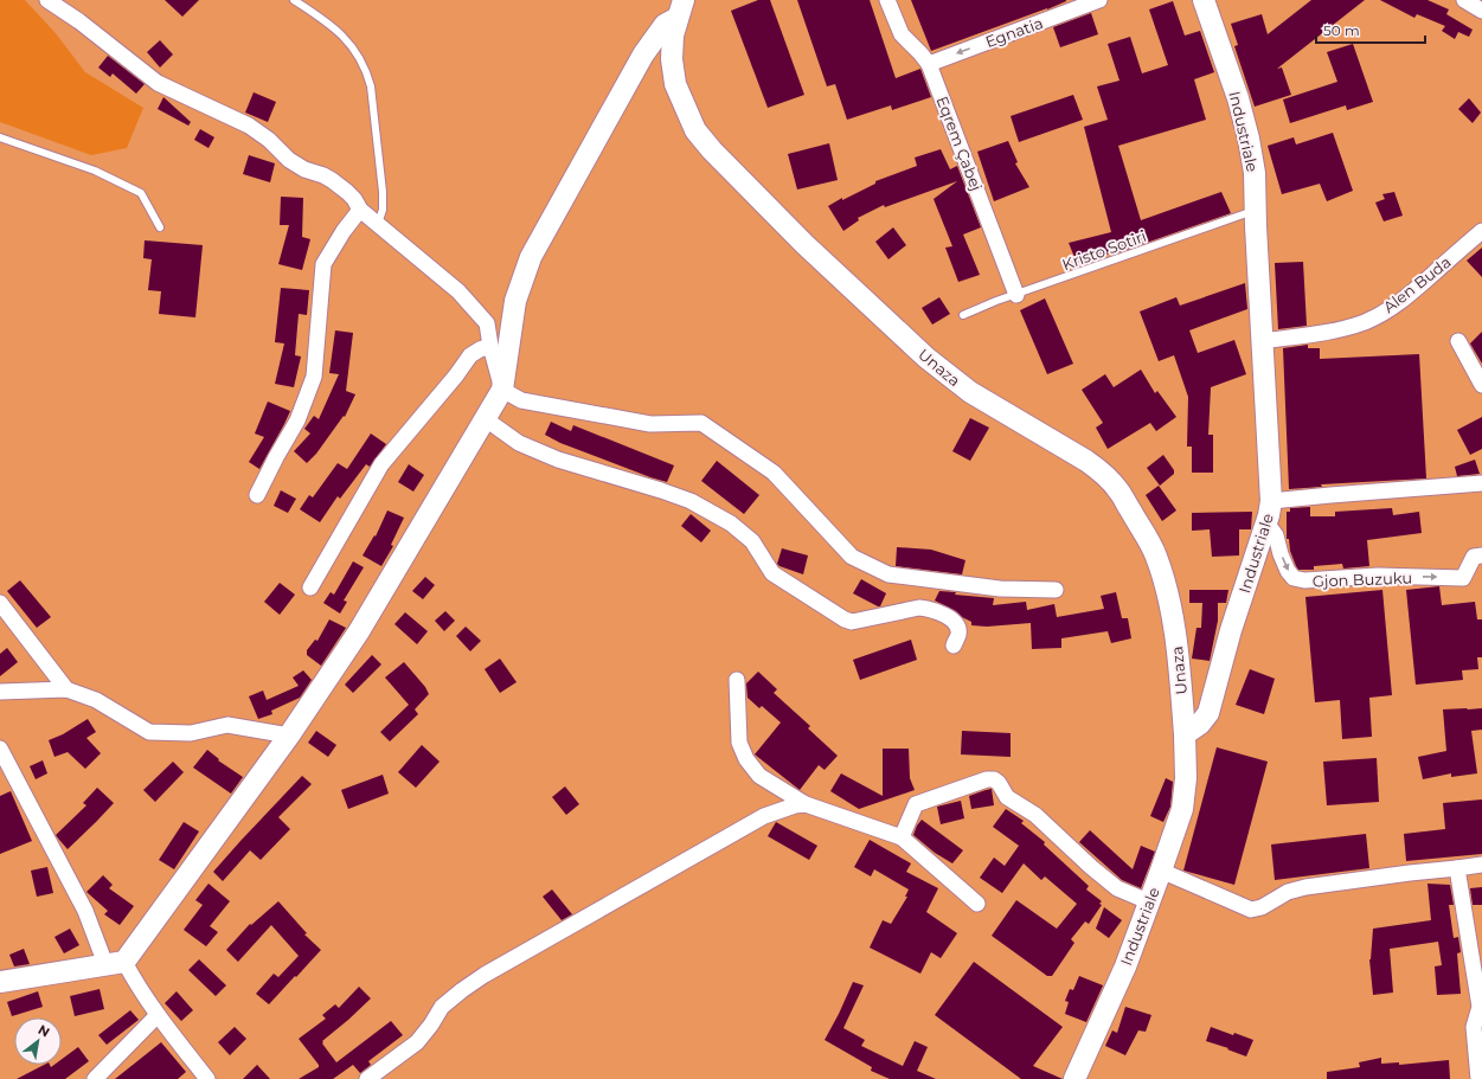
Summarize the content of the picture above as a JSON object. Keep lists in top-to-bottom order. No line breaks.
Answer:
{"streets":{"main road":["Industriale","Unaza"],"street":["Egnatia","Eqrem Çabej","Alen Buda","Gjon Buzuku"],"lane":["Kristo Sotiri"]},"crossings":[["Egnatia","Eqrem Çabej"],["Industriale","Kristo Sotiri"],["Industriale","Alen Buda"],["Industriale","Unaza"],["Industriale","Gjon Buzuku"],["Eqrem Çabej","Kristo Sotiri"]],"one_way":["Egnatia"],"scale_bar":"50 m","north":"top right"}
